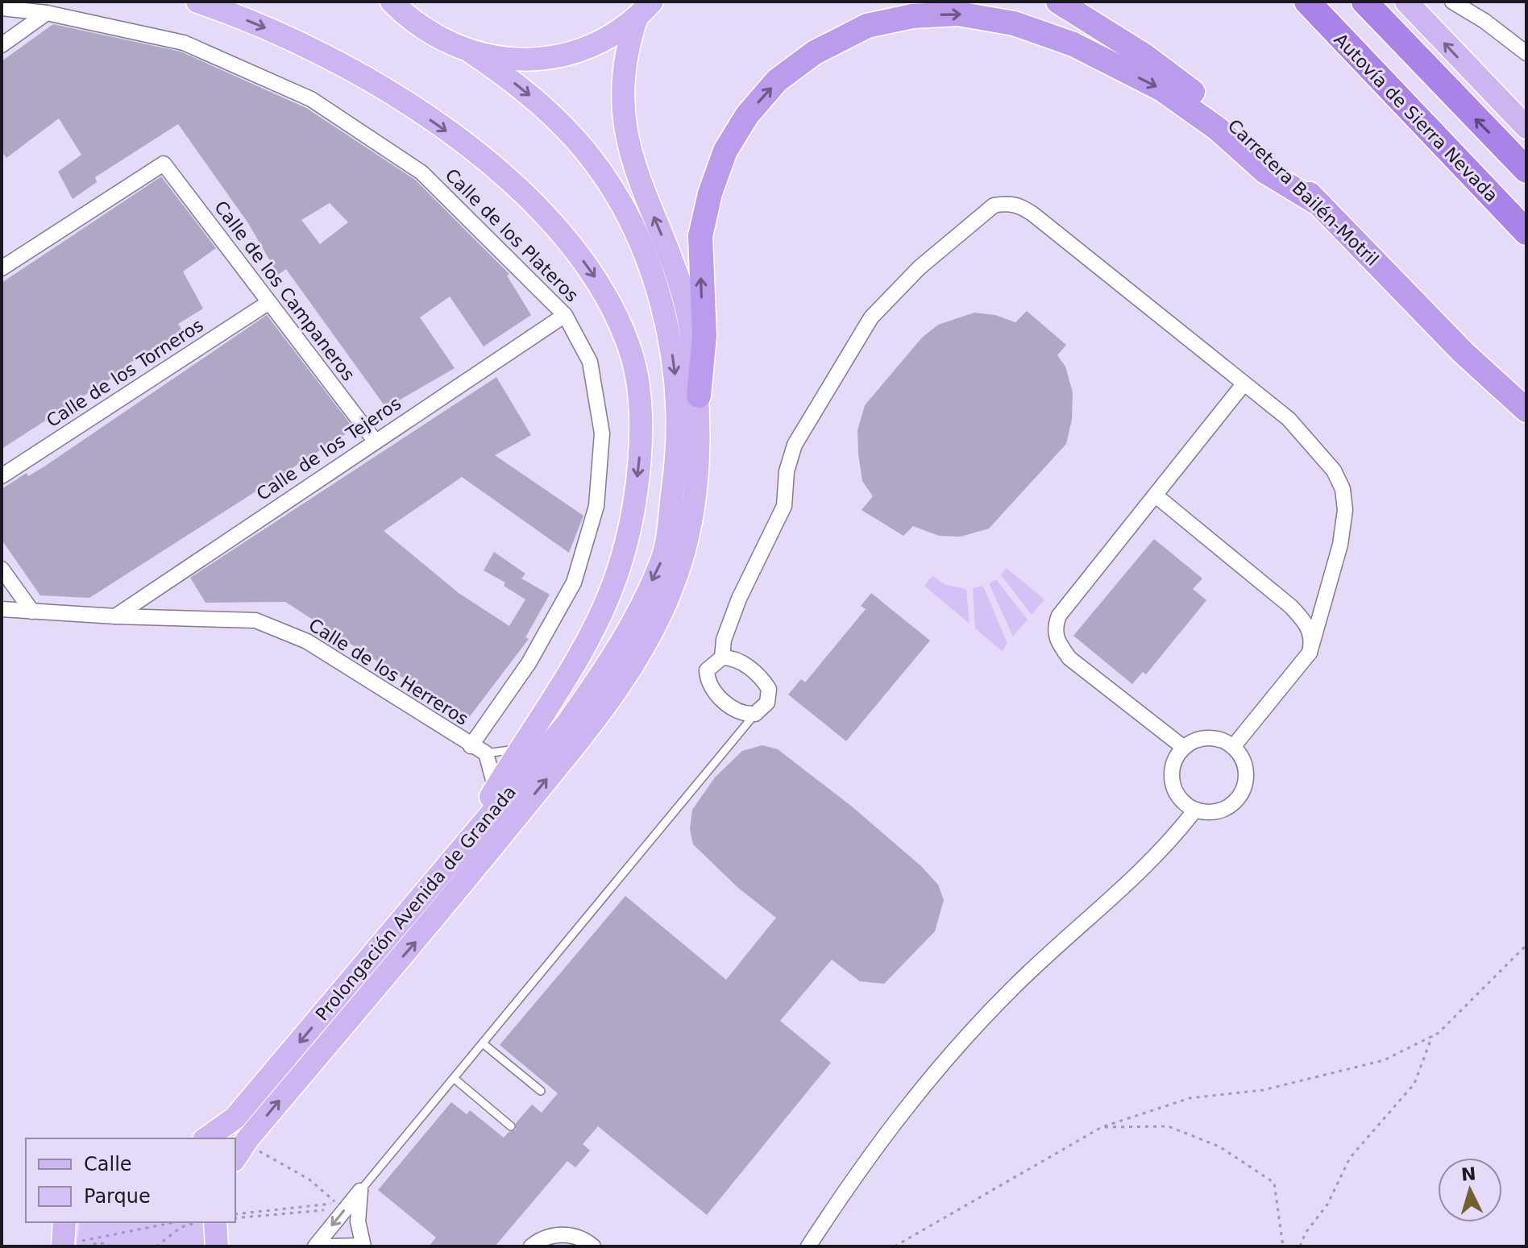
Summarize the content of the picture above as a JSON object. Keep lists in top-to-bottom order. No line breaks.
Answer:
{"streets":{"highway":["Autovía de Sierra Nevada","Carretera Bailén-Motril"],"main road":["Prolongación Avenida de Granada"],"street":["Calle de los Plateros","Calle de los Campaneros","Calle de los Torneros","Calle de los Tejeros","Calle de los Herreros"]},"crossings":[["Calle de los Plateros","Calle de los Tejeros"],["Calle de los Plateros","Calle de los Herreros"],["Calle de los Campaneros","Calle de los Torneros"],["Calle de los Campaneros","Calle de los Tejeros"],["Calle de los Tejeros","Calle de los Herreros"]],"legend":["Calle","Parque"],"north":"top"}
